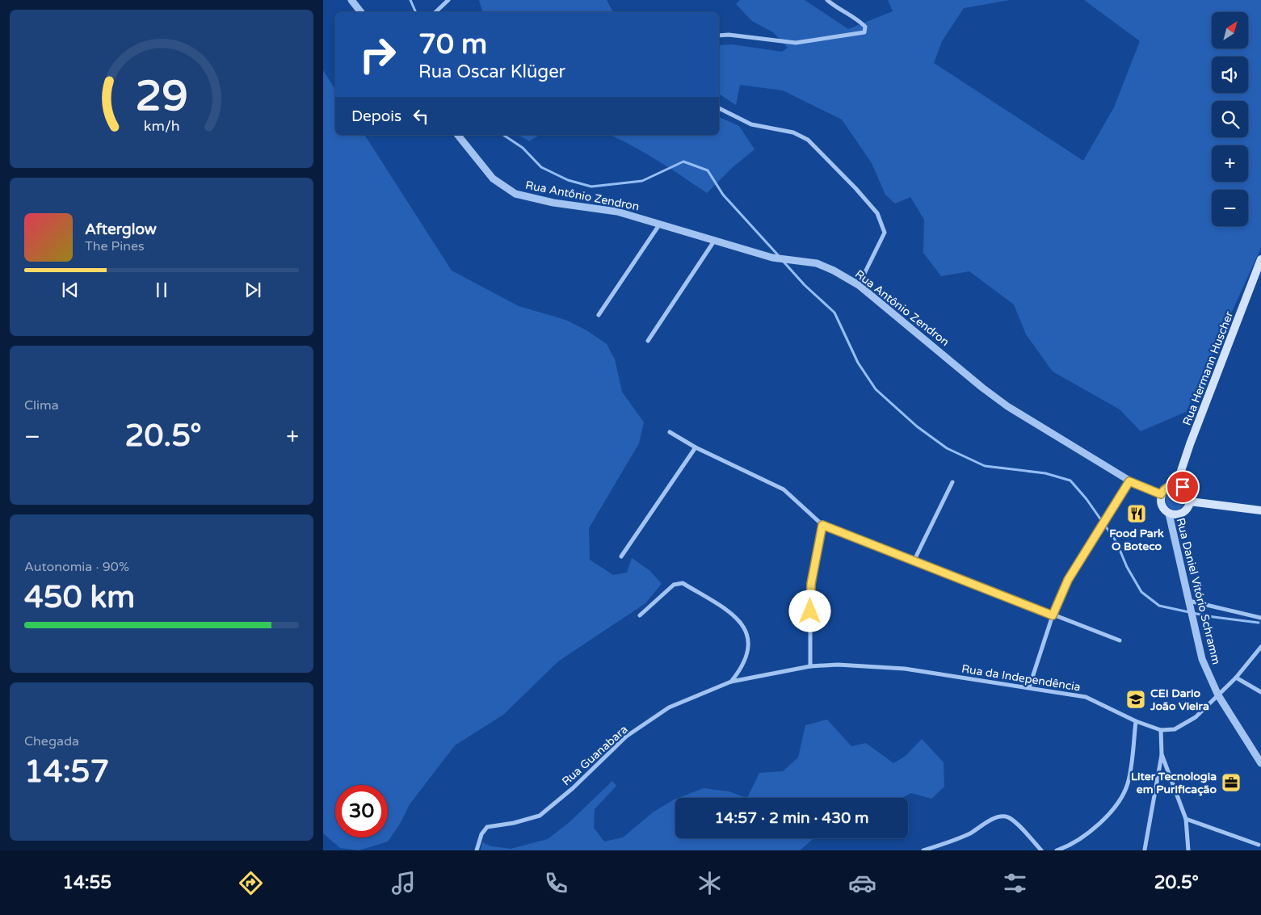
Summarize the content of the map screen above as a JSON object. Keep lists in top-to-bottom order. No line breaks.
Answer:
{"streets":{"main road":["Rua Hermann Huscher"],"street":["Rua Antônio Zendron","Rua Daniel Vitório Schramm","Rua da Independência","Rua Guanabara"]},"crossings":[["Rua Antônio Zendron","Rua Hermann Huscher"],["Rua Antônio Zendron","Rua Daniel Vitório Schramm"],["Rua Hermann Huscher","Rua Daniel Vitório Schramm"],["Rua da Independência","Rua Guanabara"]],"places":{"restaurant":["Food Park O Boteco"],"school or university":["CEI Dario João Vieira"],"office":["Liter Tecnologia em Purificação"]},"north":"top right","page":{"map_buttons":["+","−"],"turn":["70 m","Rua Oscar Klüger"],"then":"Depois","song":["Afterglow","The Pines"],"tile":["Clima",["Autonomia · 90%","450 km"],["Chegada","14:57"]],"heat":["−","20.5°","+"],"limit":"30","trip":"14:57 · 2 min · 430 m","tabs":["14:55","20.5°"],"gauge":["29","km/h"]}}
